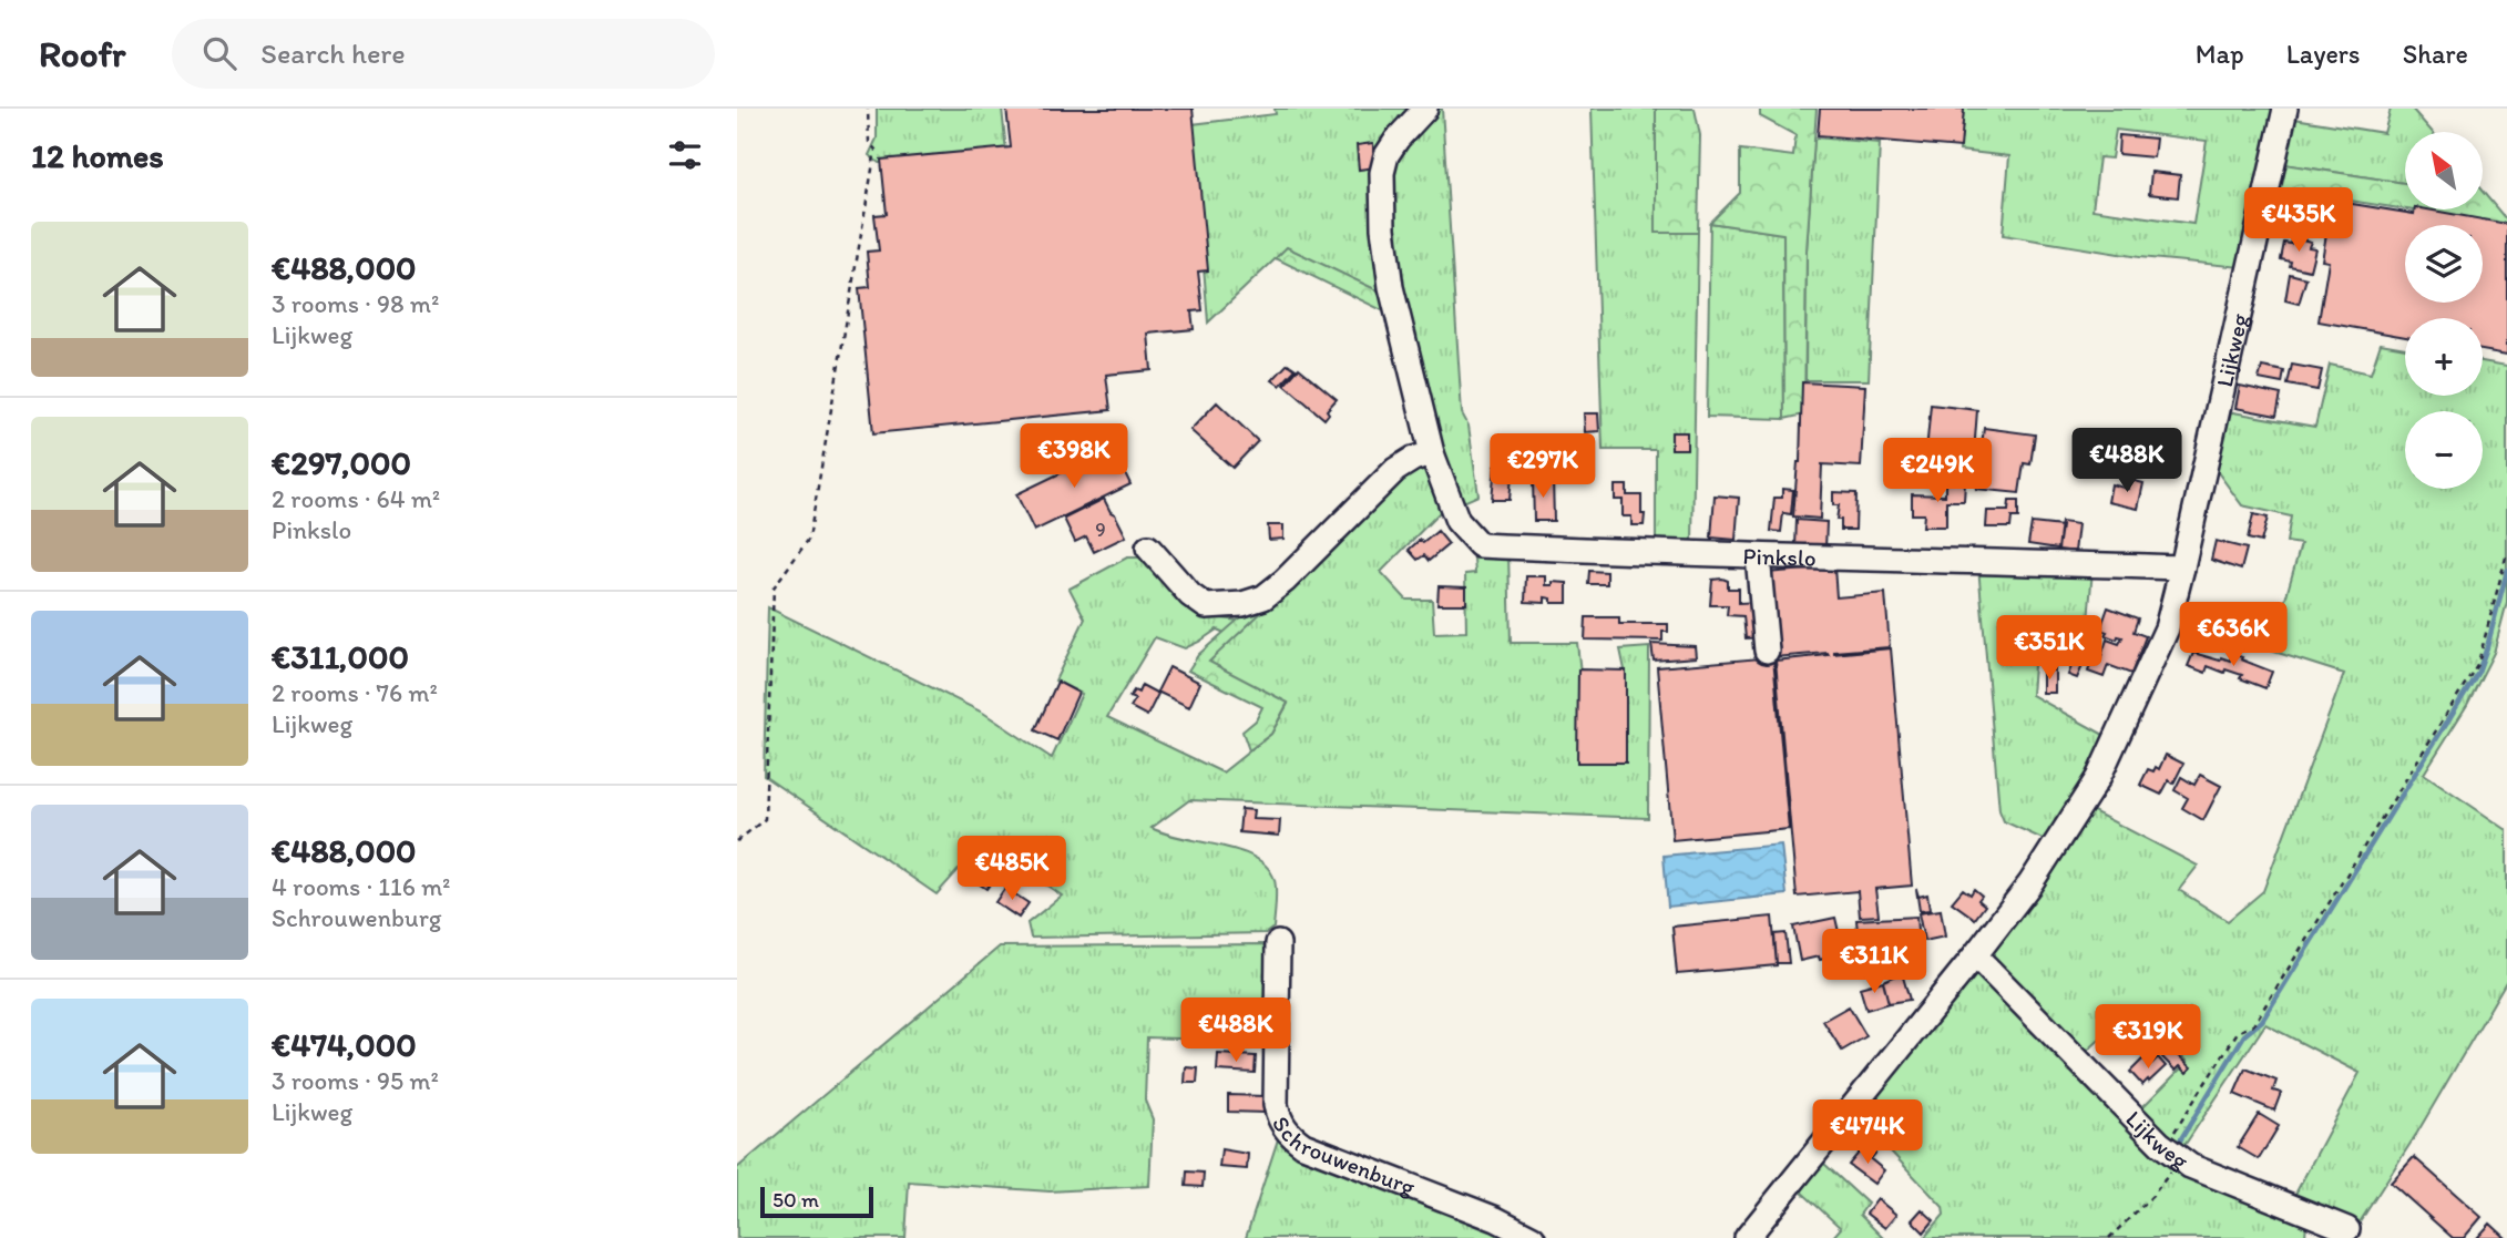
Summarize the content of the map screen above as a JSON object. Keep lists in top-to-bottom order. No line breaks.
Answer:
{"streets":{"street":["Lijkweg","Pinkslo","Schrouwenburg"]},"crossings":[["Lijkweg","Pinkslo"]],"house_numbers":["9"],"scale_bar":"50 m","north":"top left","page":{"header":"Roofr","search":"Search here","nav":["Map","Layers","Share"],"heading":"12 homes","map_buttons":["+","−"],"price":["€435K","€398K","€488K","€297K","€249K","€636K","€351K","€485K","€311K","€488K","€319K","€474K"],"list":[{"name":"€488,000","note":"3 rooms · 98 m² · Lijkweg"},{"name":"€297,000","note":"2 rooms · 64 m² · Pinkslo"},{"name":"€311,000","note":"2 rooms · 76 m² · Lijkweg"},{"name":"€488,000","note":"4 rooms · 116 m² · Schrouwenburg"},{"name":"€474,000","note":"3 rooms · 95 m² · Lijkweg"}],"scale":"50 m"}}
